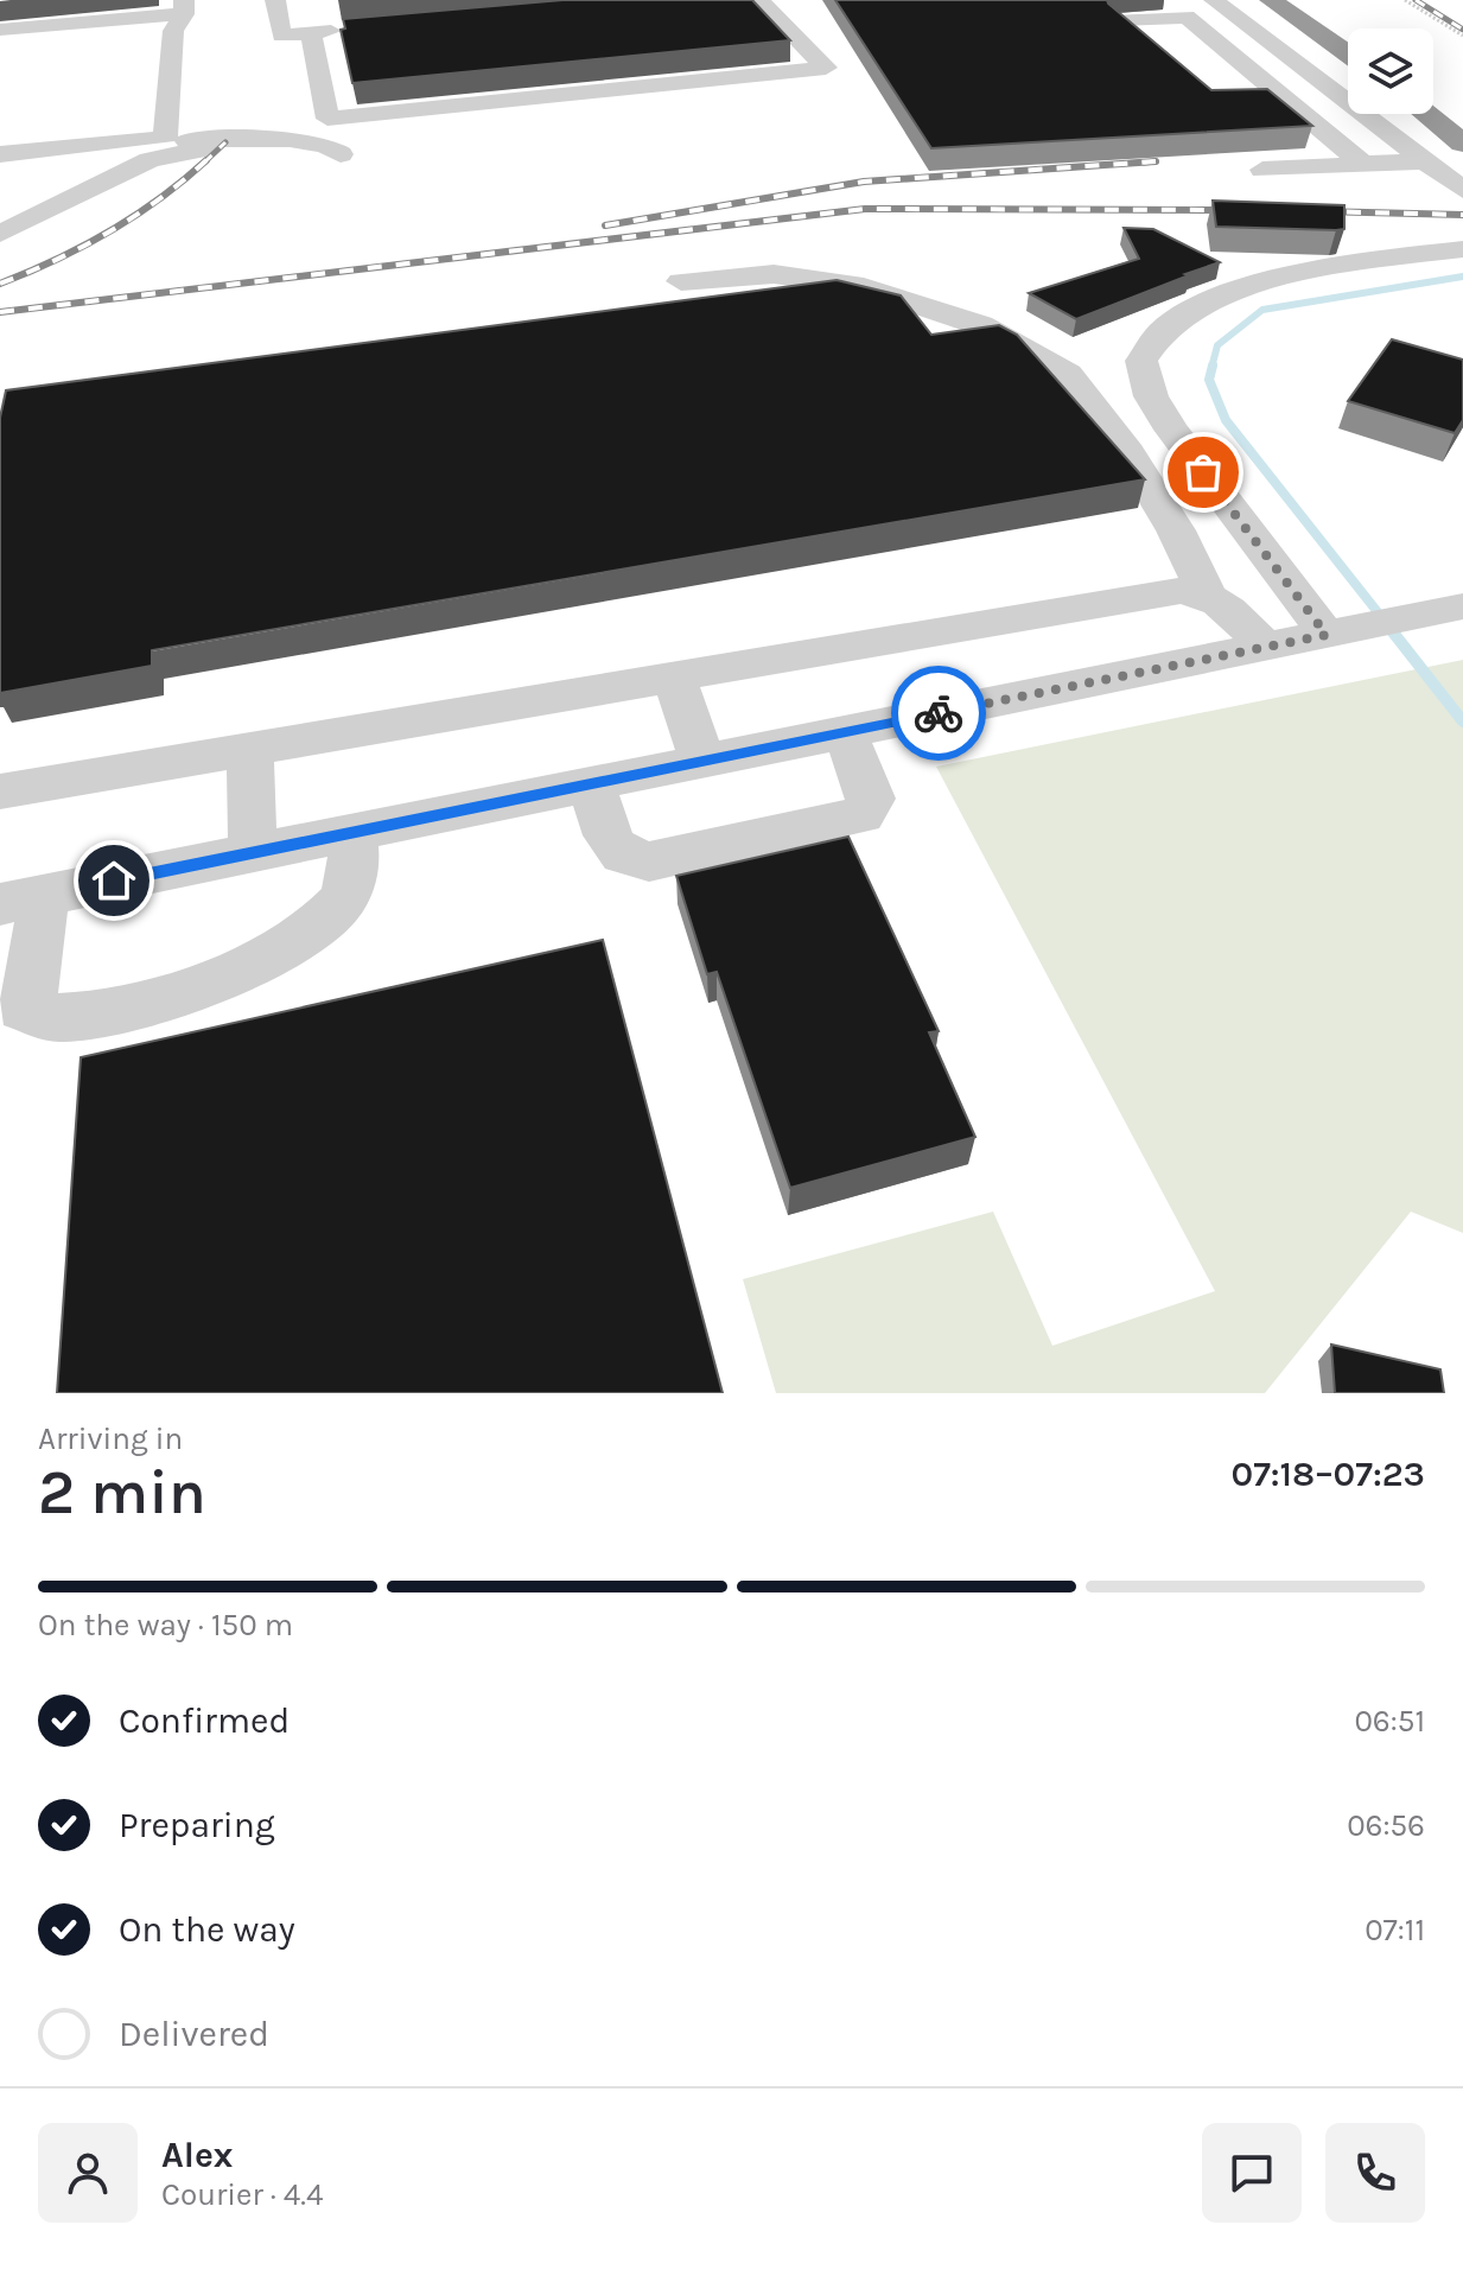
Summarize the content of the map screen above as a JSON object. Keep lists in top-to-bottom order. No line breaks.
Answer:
{"page":{"heading":["2 min","Arriving in","07:18–07:23"],"panel":["Alex","Courier · 4.4"],"bar":"On the way · 150 m","list":[["Confirmed","06:51"],["Preparing","06:56"],["On the way","07:11"],"Delivered"]}}
